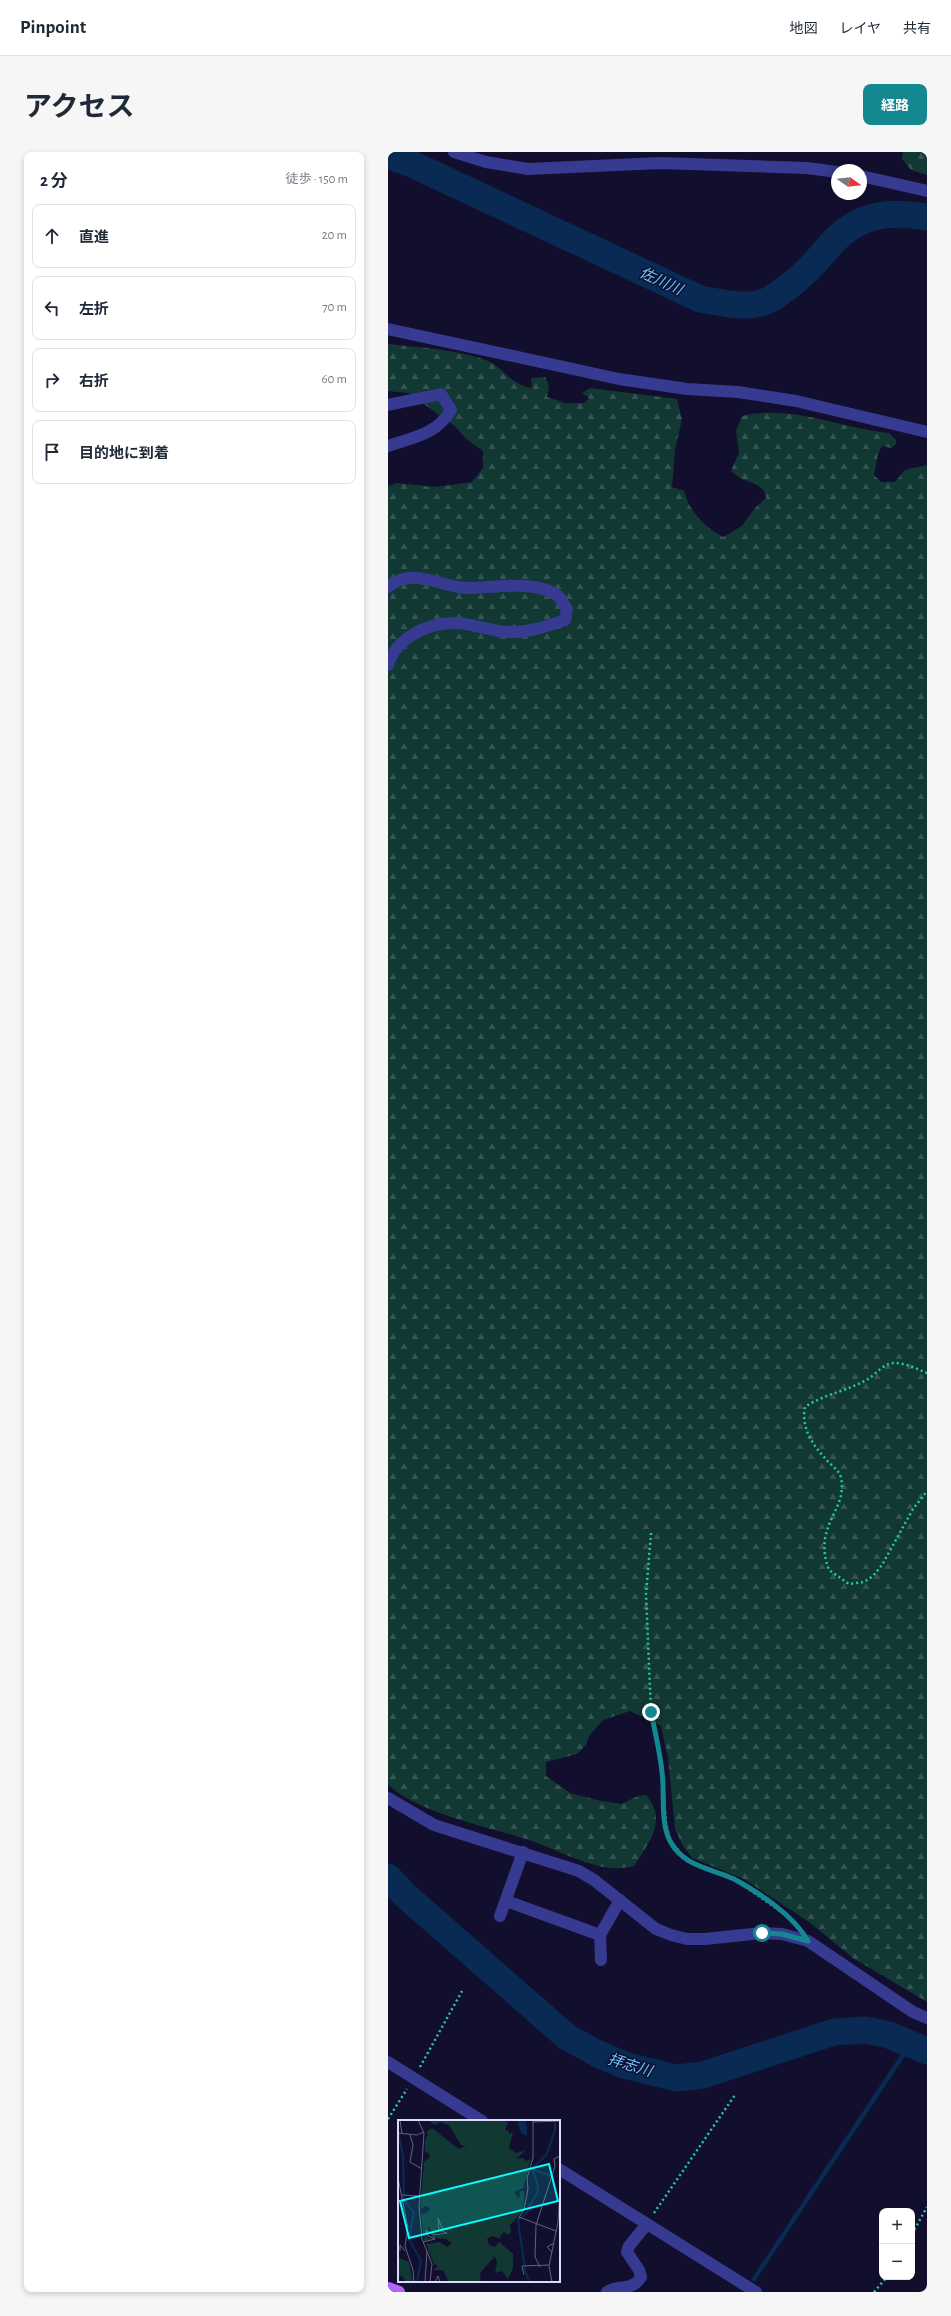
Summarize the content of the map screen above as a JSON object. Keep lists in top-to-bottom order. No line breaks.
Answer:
{"water":["佐川川","拝志川"],"north":"right","page":{"header":"Pinpoint","nav":["地図","レイヤ","共有"],"title":"アクセス","buttons":"経路","heading":["2 分","徒歩 · 150 m"],"list":[["直進","20 m"],["左折","70 m"],["右折","60 m"],"目的地に到着"],"map_buttons":["+","−"]}}
